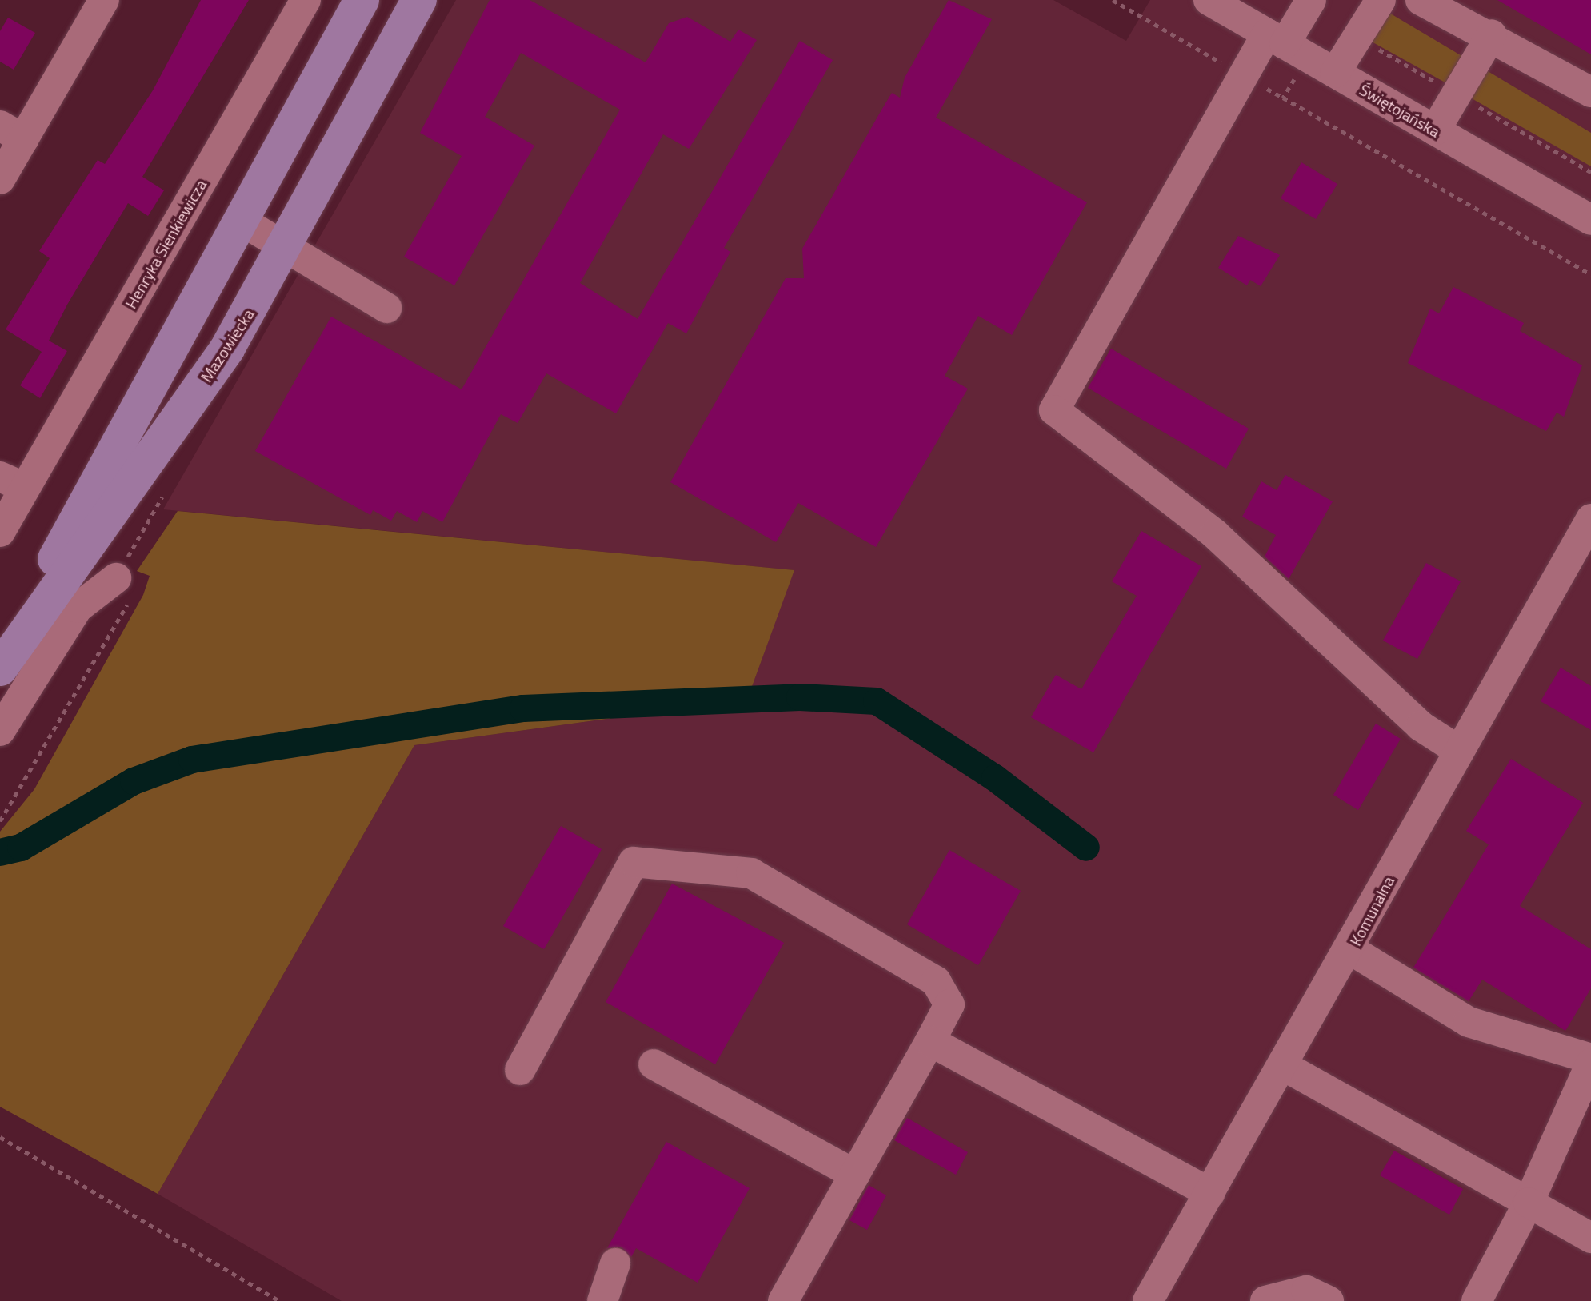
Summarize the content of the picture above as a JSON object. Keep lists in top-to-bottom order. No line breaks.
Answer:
{"streets":{"main road":["Mazowiecka"],"street":["Świętojańska","Henryka Sienkiewicza","Komunalna"]}}
